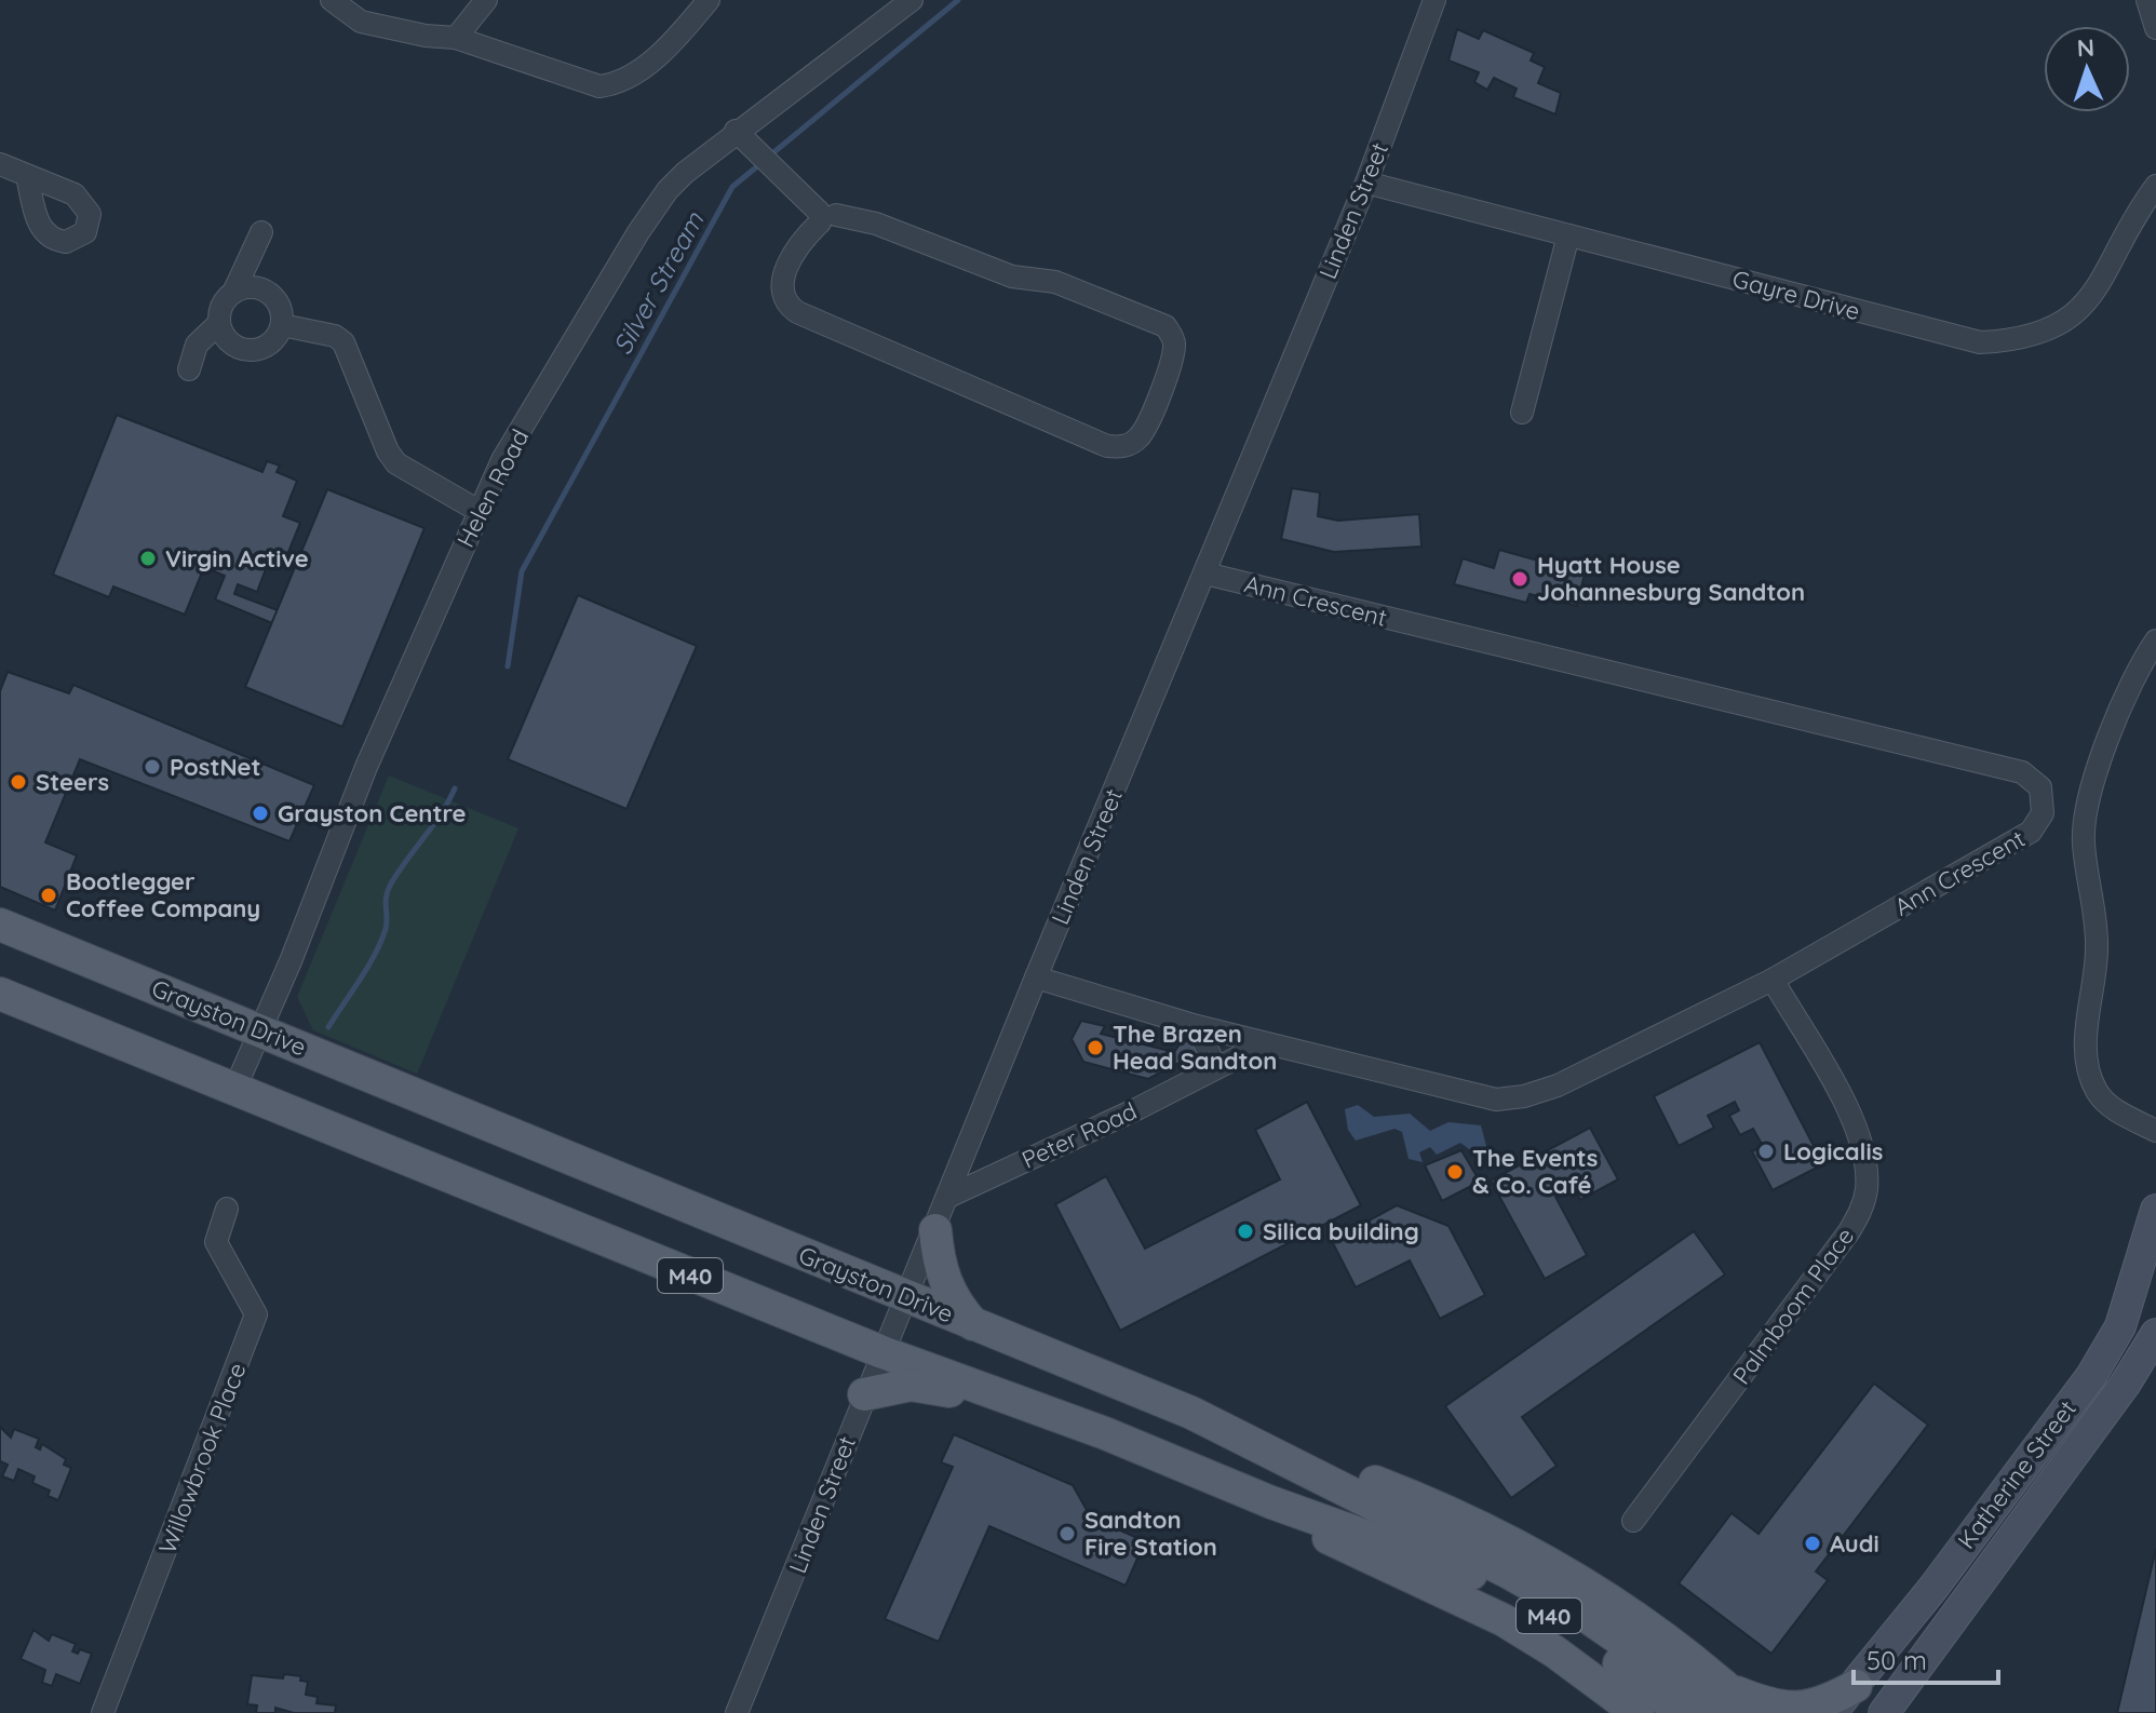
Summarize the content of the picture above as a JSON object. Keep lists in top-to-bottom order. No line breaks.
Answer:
{"streets":{"main road":["Grayston Drive","M40","Katherine Street"],"street":["Linden Street","Gayre Drive","Helen Road","Ann Crescent","Peter Road","Palmboom Place","Willowbrook Place"]},"crossings":[["Linden Street","Gayre Drive"],["Linden Street","Ann Crescent"],["Linden Street","Grayston Drive"],["Linden Street","Peter Road"],["Helen Road","Grayston Drive"],["Ann Crescent","Peter Road"],["Ann Crescent","Palmboom Place"]],"water":["Silver Stream"],"places":["Virgin Active","Hyatt House Johannesburg Sandton","PostNet","Steers","Grayston Centre","Bootlegger Coffee Company","The Brazen Head Sandton","Logicalis","The Events & Co. Café","Silica building","Sandton Fire Station","Audi"],"scale_bar":"50 m","north":"top"}
